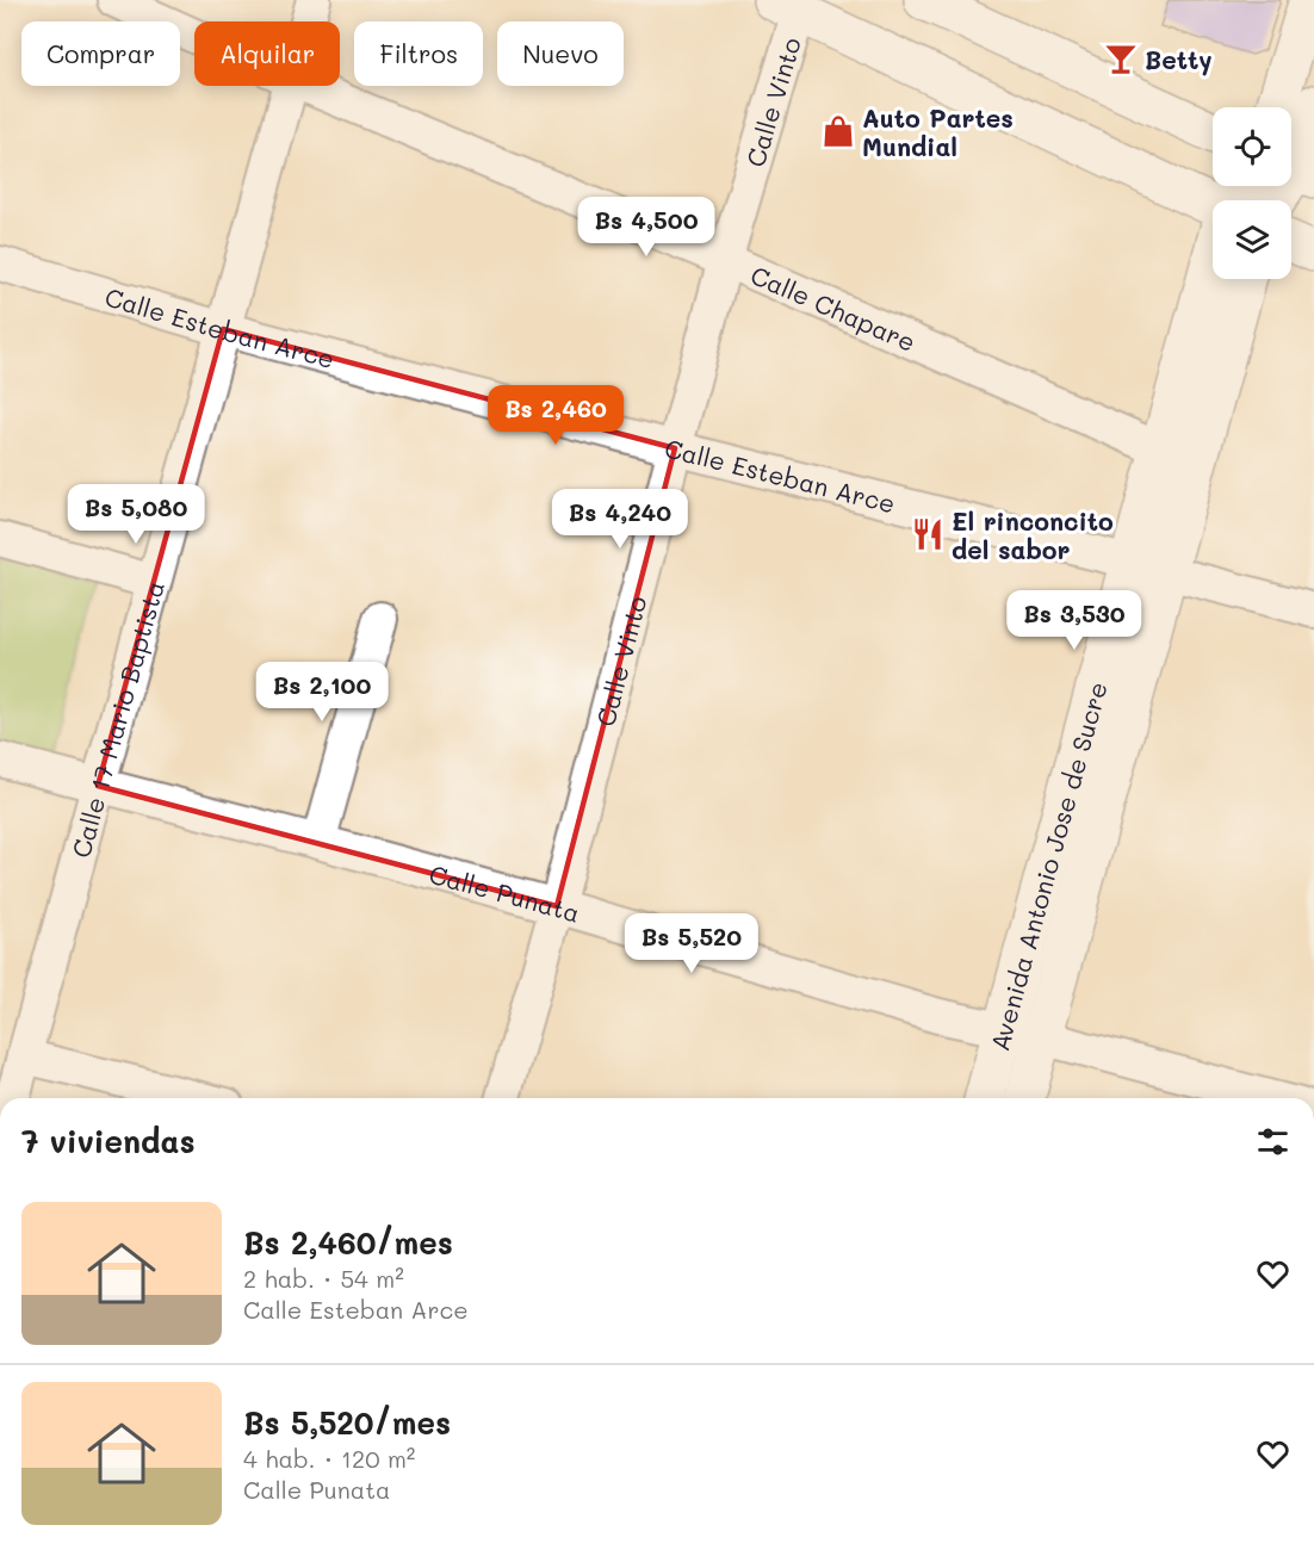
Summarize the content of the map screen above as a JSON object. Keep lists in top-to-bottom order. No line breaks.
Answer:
{"streets":{"main road":["Avenida Antonio Jose de Sucre"],"street":["Calle Vinto","Calle Chapare","Calle Esteban Arce","Calle 17 Mario Baptista","Calle Punata"]},"crossings":[["Calle Vinto","Calle Chapare"],["Calle Vinto","Calle Esteban Arce"],["Calle Vinto","Calle Punata"],["Calle Chapare","Avenida Antonio Jose de Sucre"],["Calle Esteban Arce","Calle 17 Mario Baptista"],["Calle Esteban Arce","Avenida Antonio Jose de Sucre"],["Calle 17 Mario Baptista","Calle Punata"],["Avenida Antonio Jose de Sucre","Calle Punata"]],"places":{"bar":["Betty"],"shop":["Auto Partes Mundial"],"restaurant":["El rinconcito del sabor"]},"page":{"chip":["Comprar","Alquilar","Filtros","Nuevo"],"price":["Bs 4,500","Bs 2,460","Bs 5,080","Bs 4,240","Bs 3,530","Bs 2,100","Bs 5,520"],"heading":"7 viviendas","list":[{"name":"Bs 2,460/mes","note":"2 hab. · 54 m² · Calle Esteban Arce"},{"name":"Bs 5,520/mes","note":"4 hab. · 120 m² · Calle Punata"}]}}
